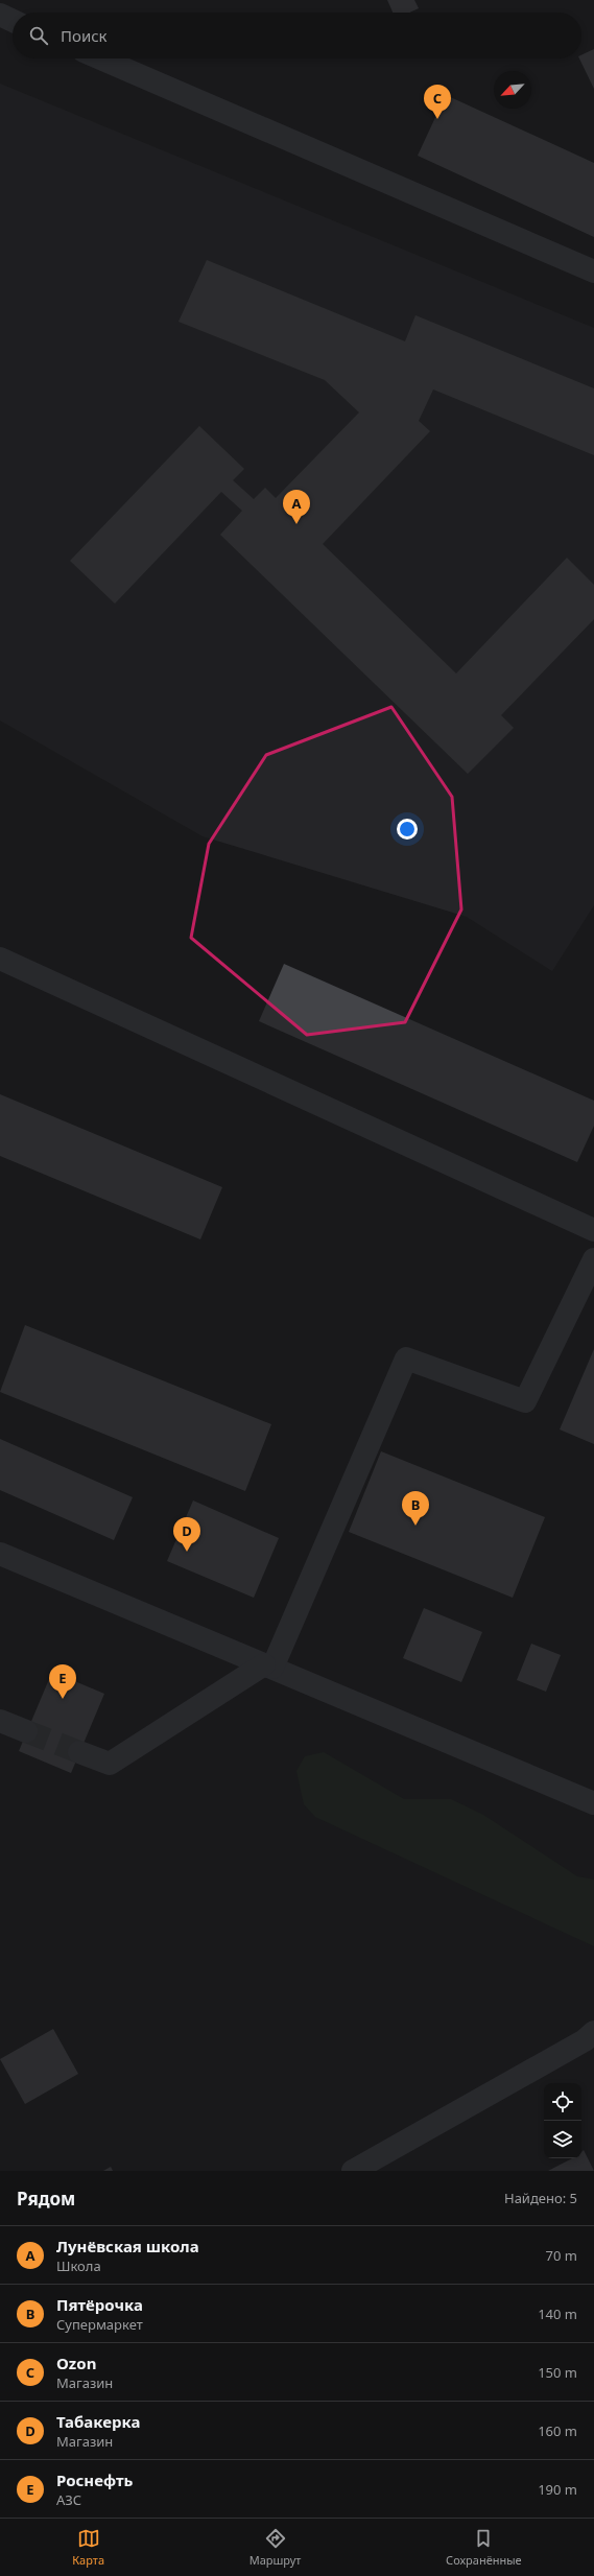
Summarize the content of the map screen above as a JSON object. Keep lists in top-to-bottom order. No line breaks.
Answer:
{"north":"bottom left","page":{"search":"Поиск","pins":["C","A","B","D","E"],"heading":["Рядом","Найдено: 5"],"list":[{"mark":"A","name":"Лунёвская школа","note":"Школа","value":"70 m"},{"mark":"B","name":"Пятёрочка","note":"Супермаркет","value":"140 m"},{"mark":"C","name":"Ozon","note":"Магазин","value":"150 m"},{"mark":"D","name":"Табакерка","note":"Магазин","value":"160 m"},{"mark":"E","name":"Роснефть","note":"АЗС","value":"190 m"}],"nav":["Карта","Маршрут","Сохранённые"]}}
